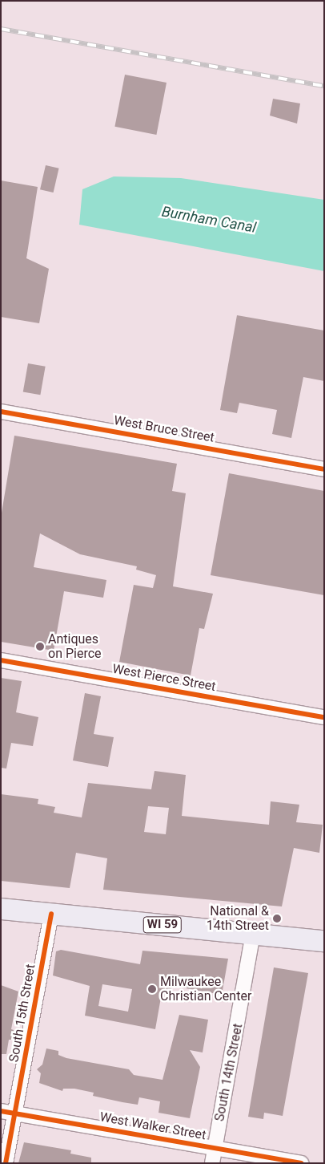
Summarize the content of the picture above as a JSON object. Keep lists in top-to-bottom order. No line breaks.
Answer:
{"streets":{"main road":["WI 59"],"street":["West Bruce Street","West Pierce Street","South 15th Street","South 14th Street","West Walker Street"]},"crossings":[["WI 59","South 15th Street"],["WI 59","South 14th Street"],["South 15th Street","West Walker Street"],["South 14th Street","West Walker Street"]],"water":["Burnham Canal"],"places":["Antiques on Pierce","National & 14th Street","Milwaukee Christian Center"]}
